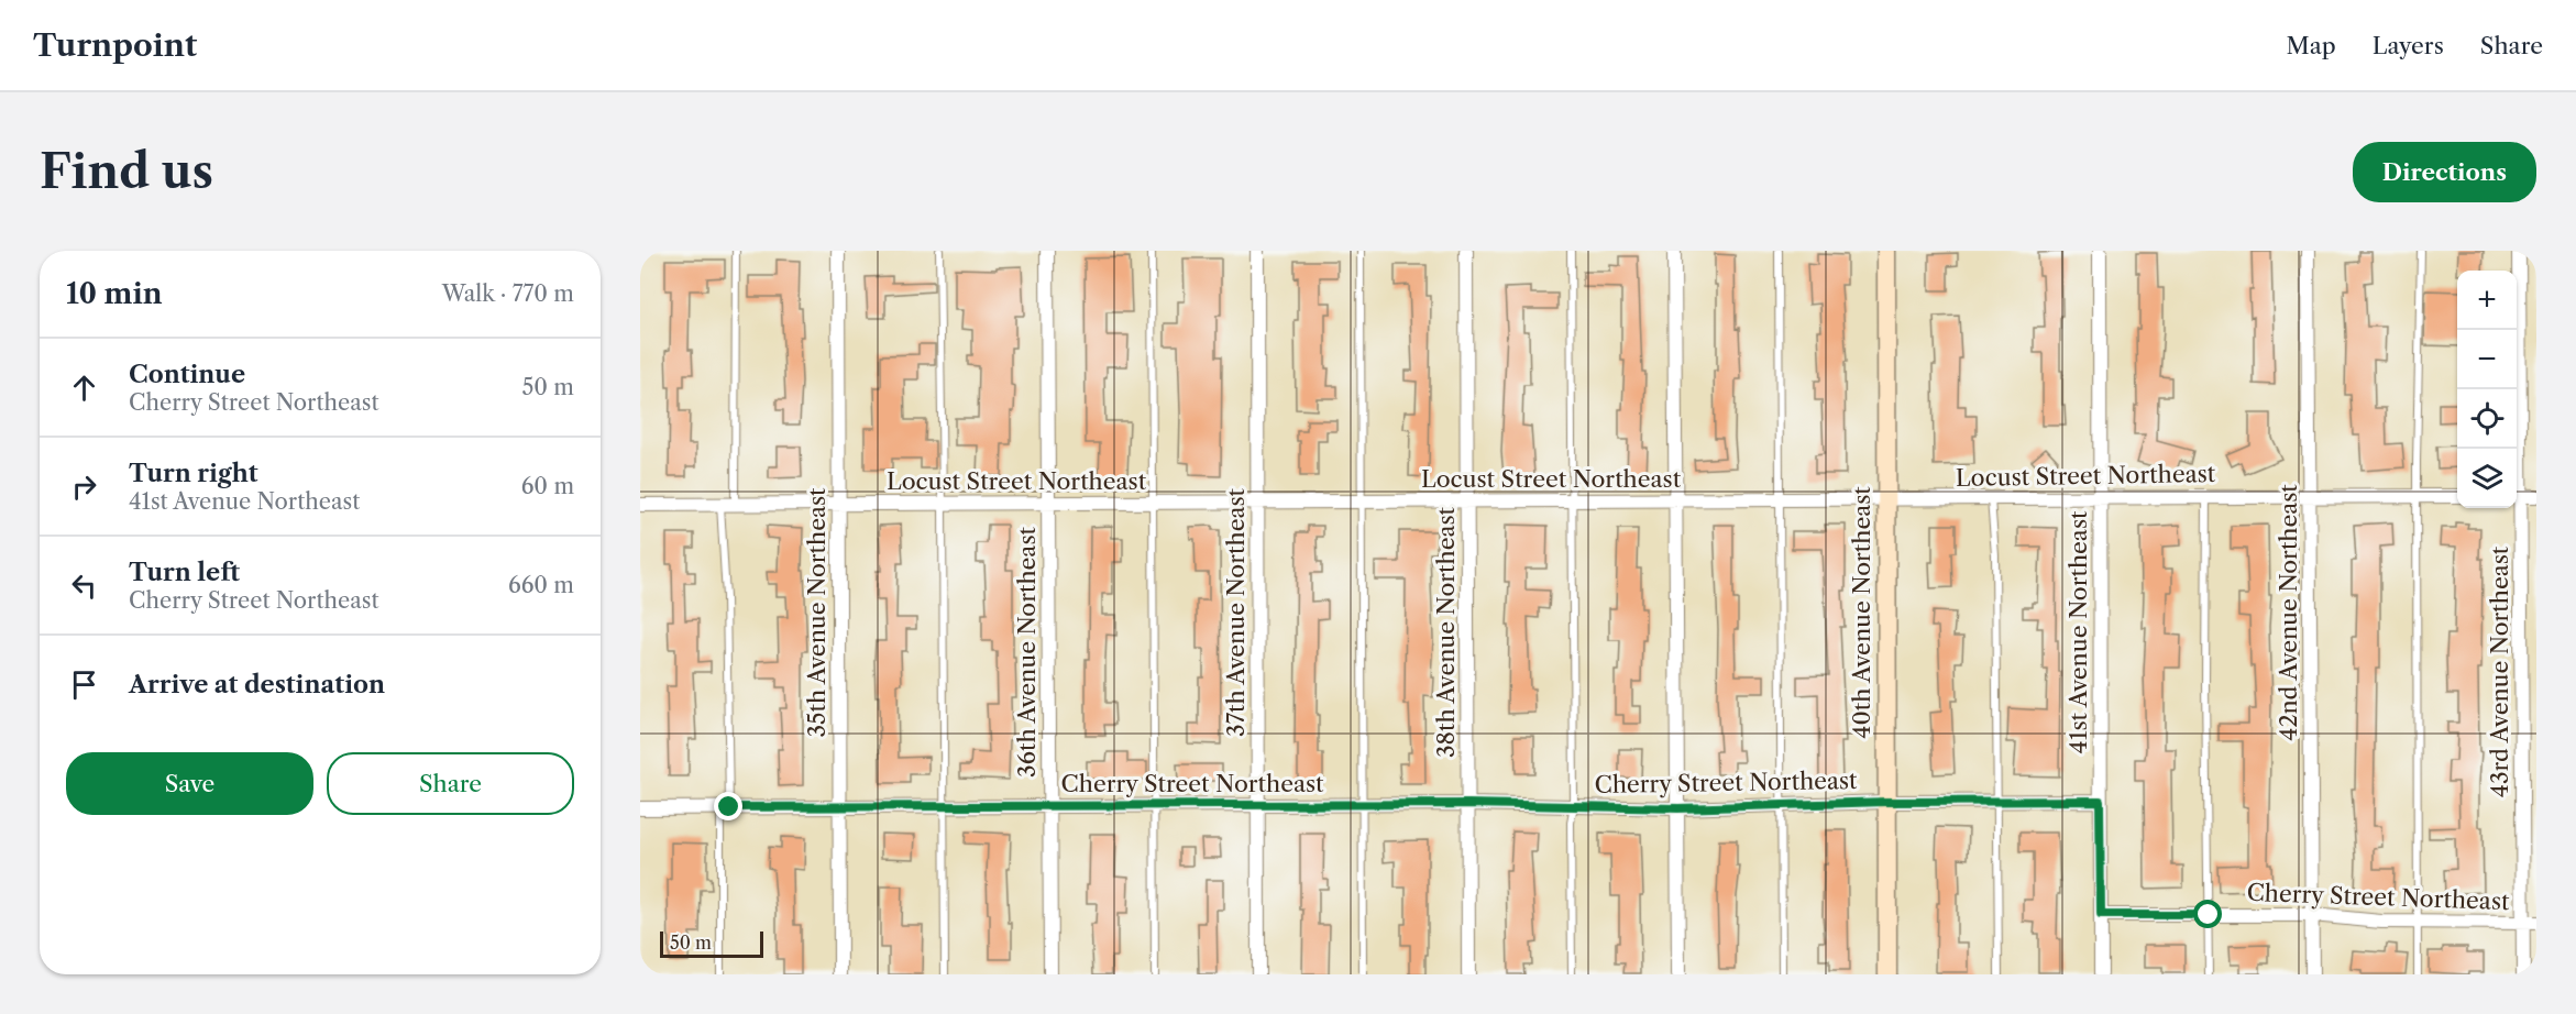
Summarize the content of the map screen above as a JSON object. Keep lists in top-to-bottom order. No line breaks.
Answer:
{"streets":{"street":["Locust Street Northeast","35th Avenue Northeast","37th Avenue Northeast","40th Avenue Northeast","42nd Avenue Northeast","38th Avenue Northeast","41st Avenue Northeast","36th Avenue Northeast","43rd Avenue Northeast","Cherry Street Northeast"]},"crossings":[["Locust Street Northeast","35th Avenue Northeast"],["Locust Street Northeast","37th Avenue Northeast"],["Locust Street Northeast","40th Avenue Northeast"],["Locust Street Northeast","42nd Avenue Northeast"],["Locust Street Northeast","38th Avenue Northeast"],["Locust Street Northeast","41st Avenue Northeast"],["Locust Street Northeast","36th Avenue Northeast"],["35th Avenue Northeast","Cherry Street Northeast"],["37th Avenue Northeast","Cherry Street Northeast"],["40th Avenue Northeast","Cherry Street Northeast"],["42nd Avenue Northeast","Cherry Street Northeast"],["38th Avenue Northeast","Cherry Street Northeast"],["41st Avenue Northeast","Cherry Street Northeast"],["36th Avenue Northeast","Cherry Street Northeast"],["43rd Avenue Northeast","Cherry Street Northeast"]],"scale_bar":"50 m","page":{"header":"Turnpoint","nav":["Map","Layers","Share"],"buttons":["Directions",["Save","Share"]],"title":"Find us","heading":["10 min","Walk · 770 m"],"map_buttons":["+","−"],"list":[["Continue","Cherry Street Northeast","50 m"],["Turn right","41st Avenue Northeast","60 m"],["Turn left","Cherry Street Northeast","660 m"],"Arrive at destination"],"scale":"50 m"}}
